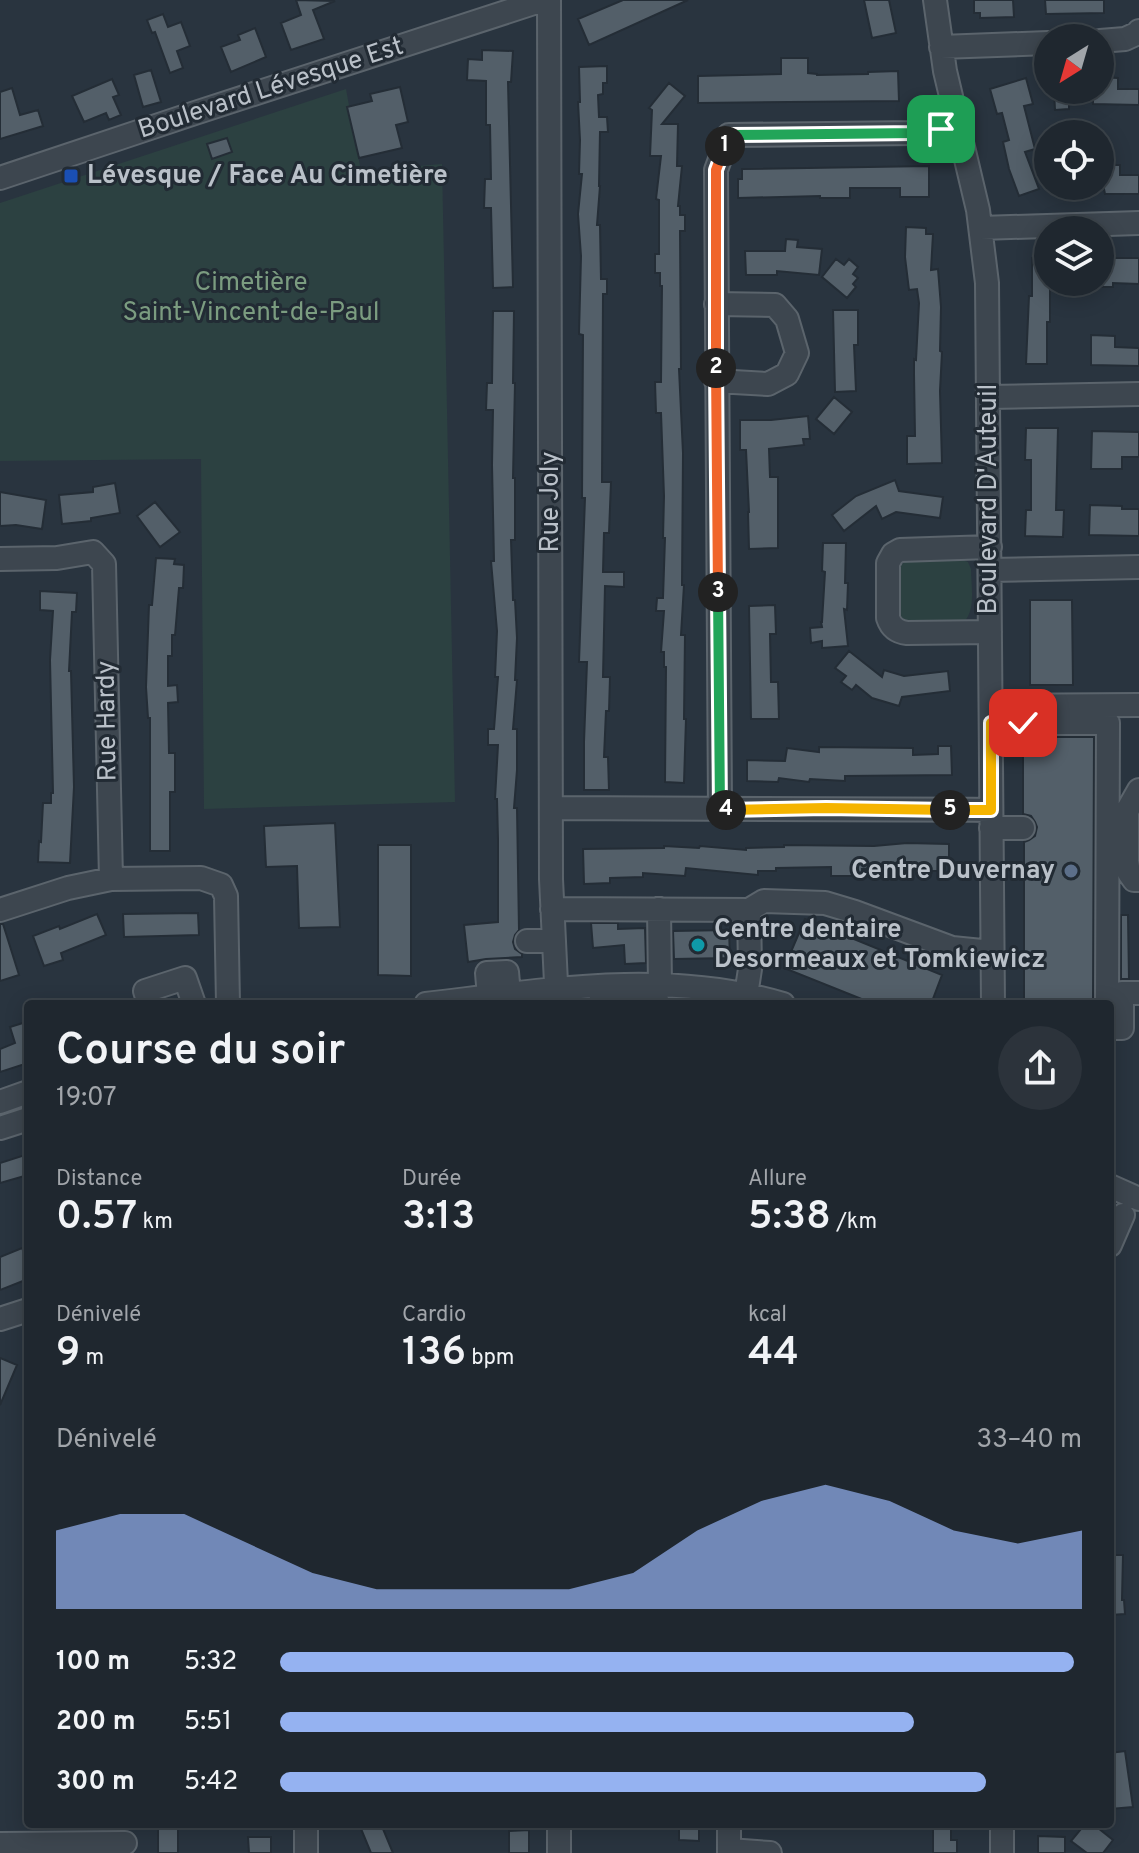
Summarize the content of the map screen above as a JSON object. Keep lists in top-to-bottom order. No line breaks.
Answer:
{"streets":{"street":["Boulevard Lévesque Est","Boulevard D'Auteuil","Rue Joly","Rue Hardy"]},"crossings":[["Boulevard Lévesque Est","Rue Joly"]],"parks":["Cimetière Saint-Vincent-de-Paul"],"places":{"transit":["Lévesque / Face Au Cimetière"],"other":["Centre Duvernay","Centre dentaire Desormeaux et Tomkiewicz"]},"north":"bottom left","page":{"pins":["1","2","3","4","5"],"heading":["Course du soir","19:07"],"stats":[["Distance","0.57 km"],["Durée","3:13"],["Allure","5:38 /km"],["Dénivelé","9 m"],["Cardio","136 bpm"],["kcal","44"]],"chart":["Dénivelé","33–40 m"],"list":[{"name":"100 m","note":"5:32"},{"name":"200 m","note":"5:51"},{"name":"300 m","note":"5:42"}]}}
